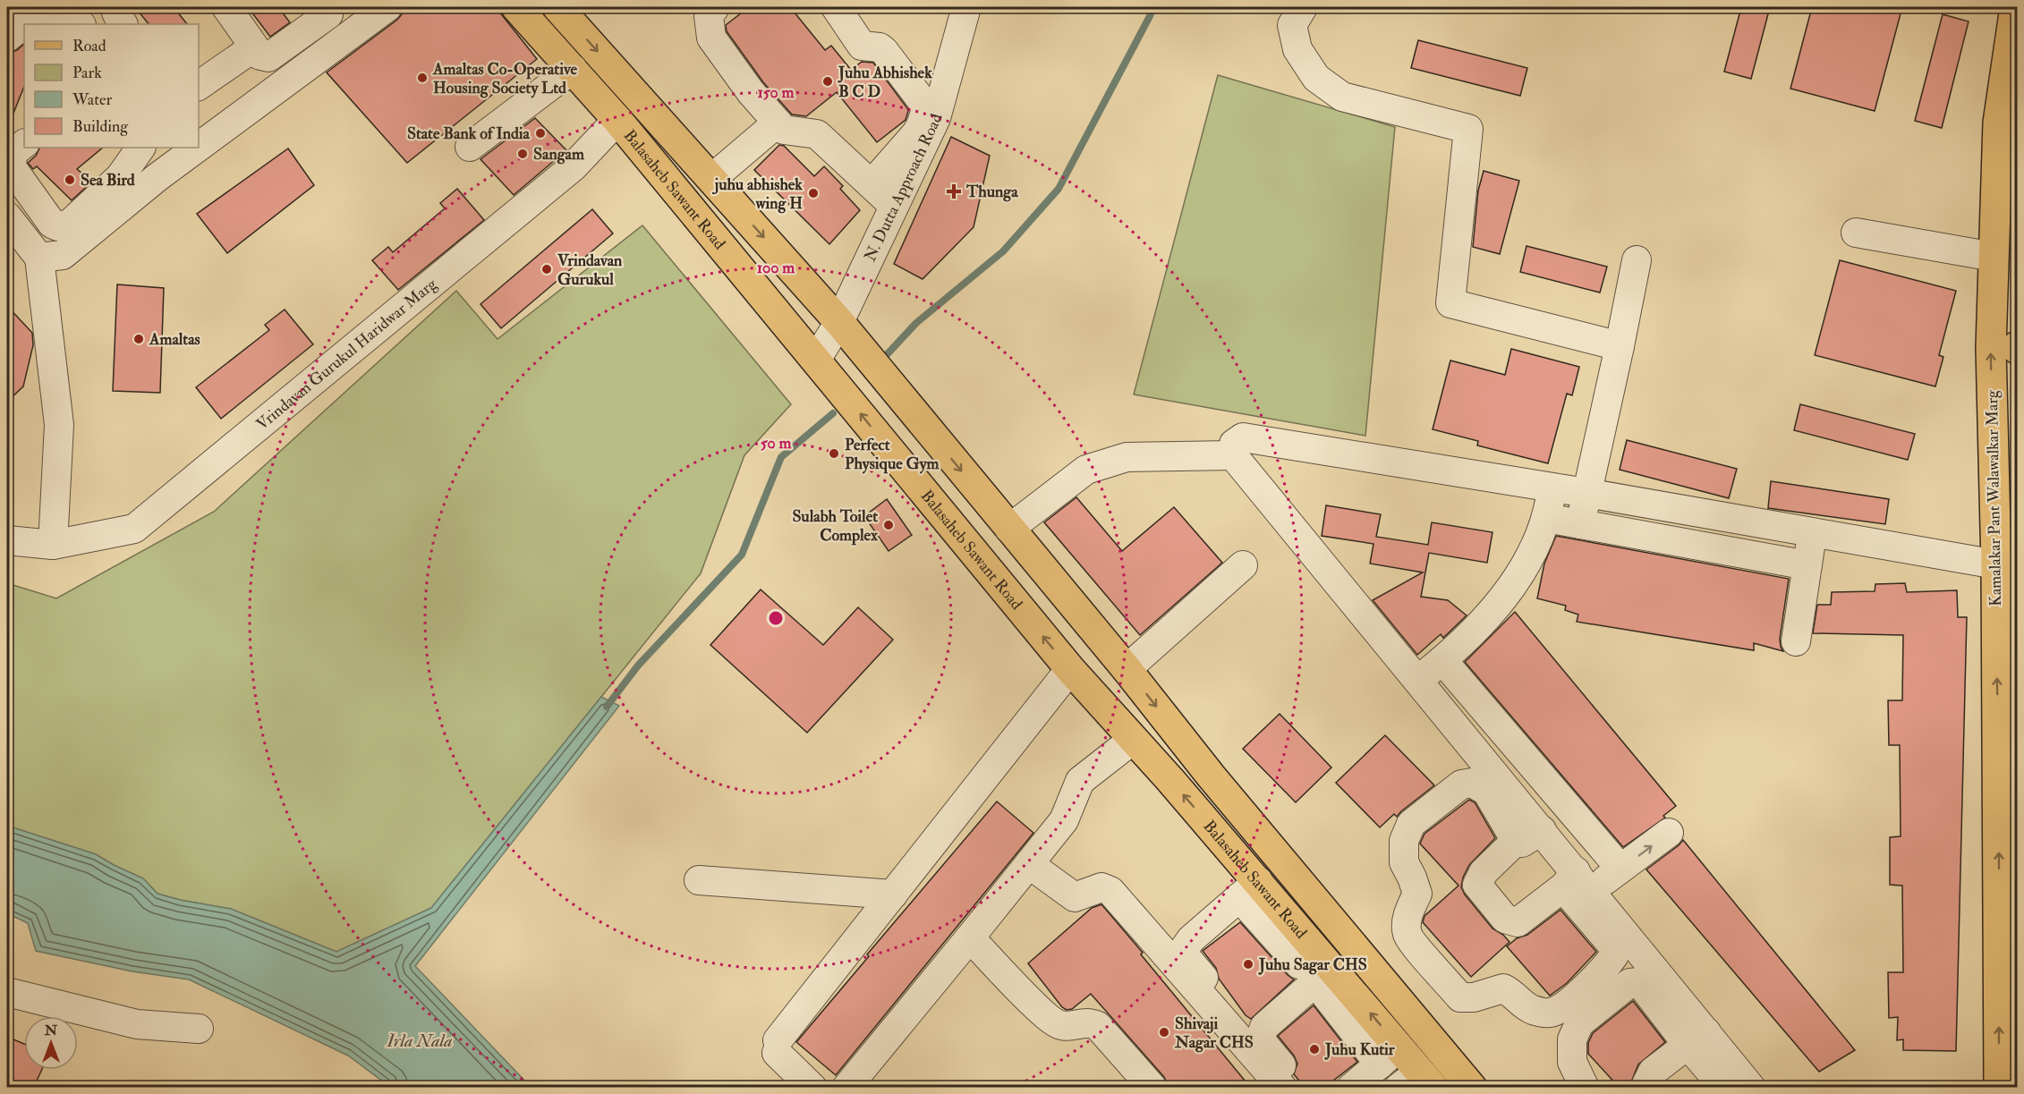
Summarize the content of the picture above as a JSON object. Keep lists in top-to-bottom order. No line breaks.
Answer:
{"streets":{"main road":["Balasaheb Sawant Road","Kamalakar Pant Walawalkar Marg"],"street":["N. Dutta Approach Road","Vrindavan Gurukul Haridwar Marg"]},"crossings":[["N. Dutta Approach Road","Balasaheb Sawant Road"],["Balasaheb Sawant Road","Vrindavan Gurukul Haridwar Marg"]],"one_way":["Kamalakar Pant Walawalkar Marg"],"water":["Irla Nala"],"places":{"other":["Amaltas Co-Operative Housing Society Ltd","Juhu Abhishek B C D","State Bank of India","Sangam","Sea Bird","juhu abhishek wing H","Vrindavan Gurukul","Amaltas","Perfect Physique Gym","Sulabh Toilet Complex","Juhu Sagar CHS","Shivaji Nagar CHS","Juhu Kutir"],"health":["Thunga"]},"legend":["Road","Park","Water","Building"],"north":"top","rings":["150 m","100 m","50 m"]}
